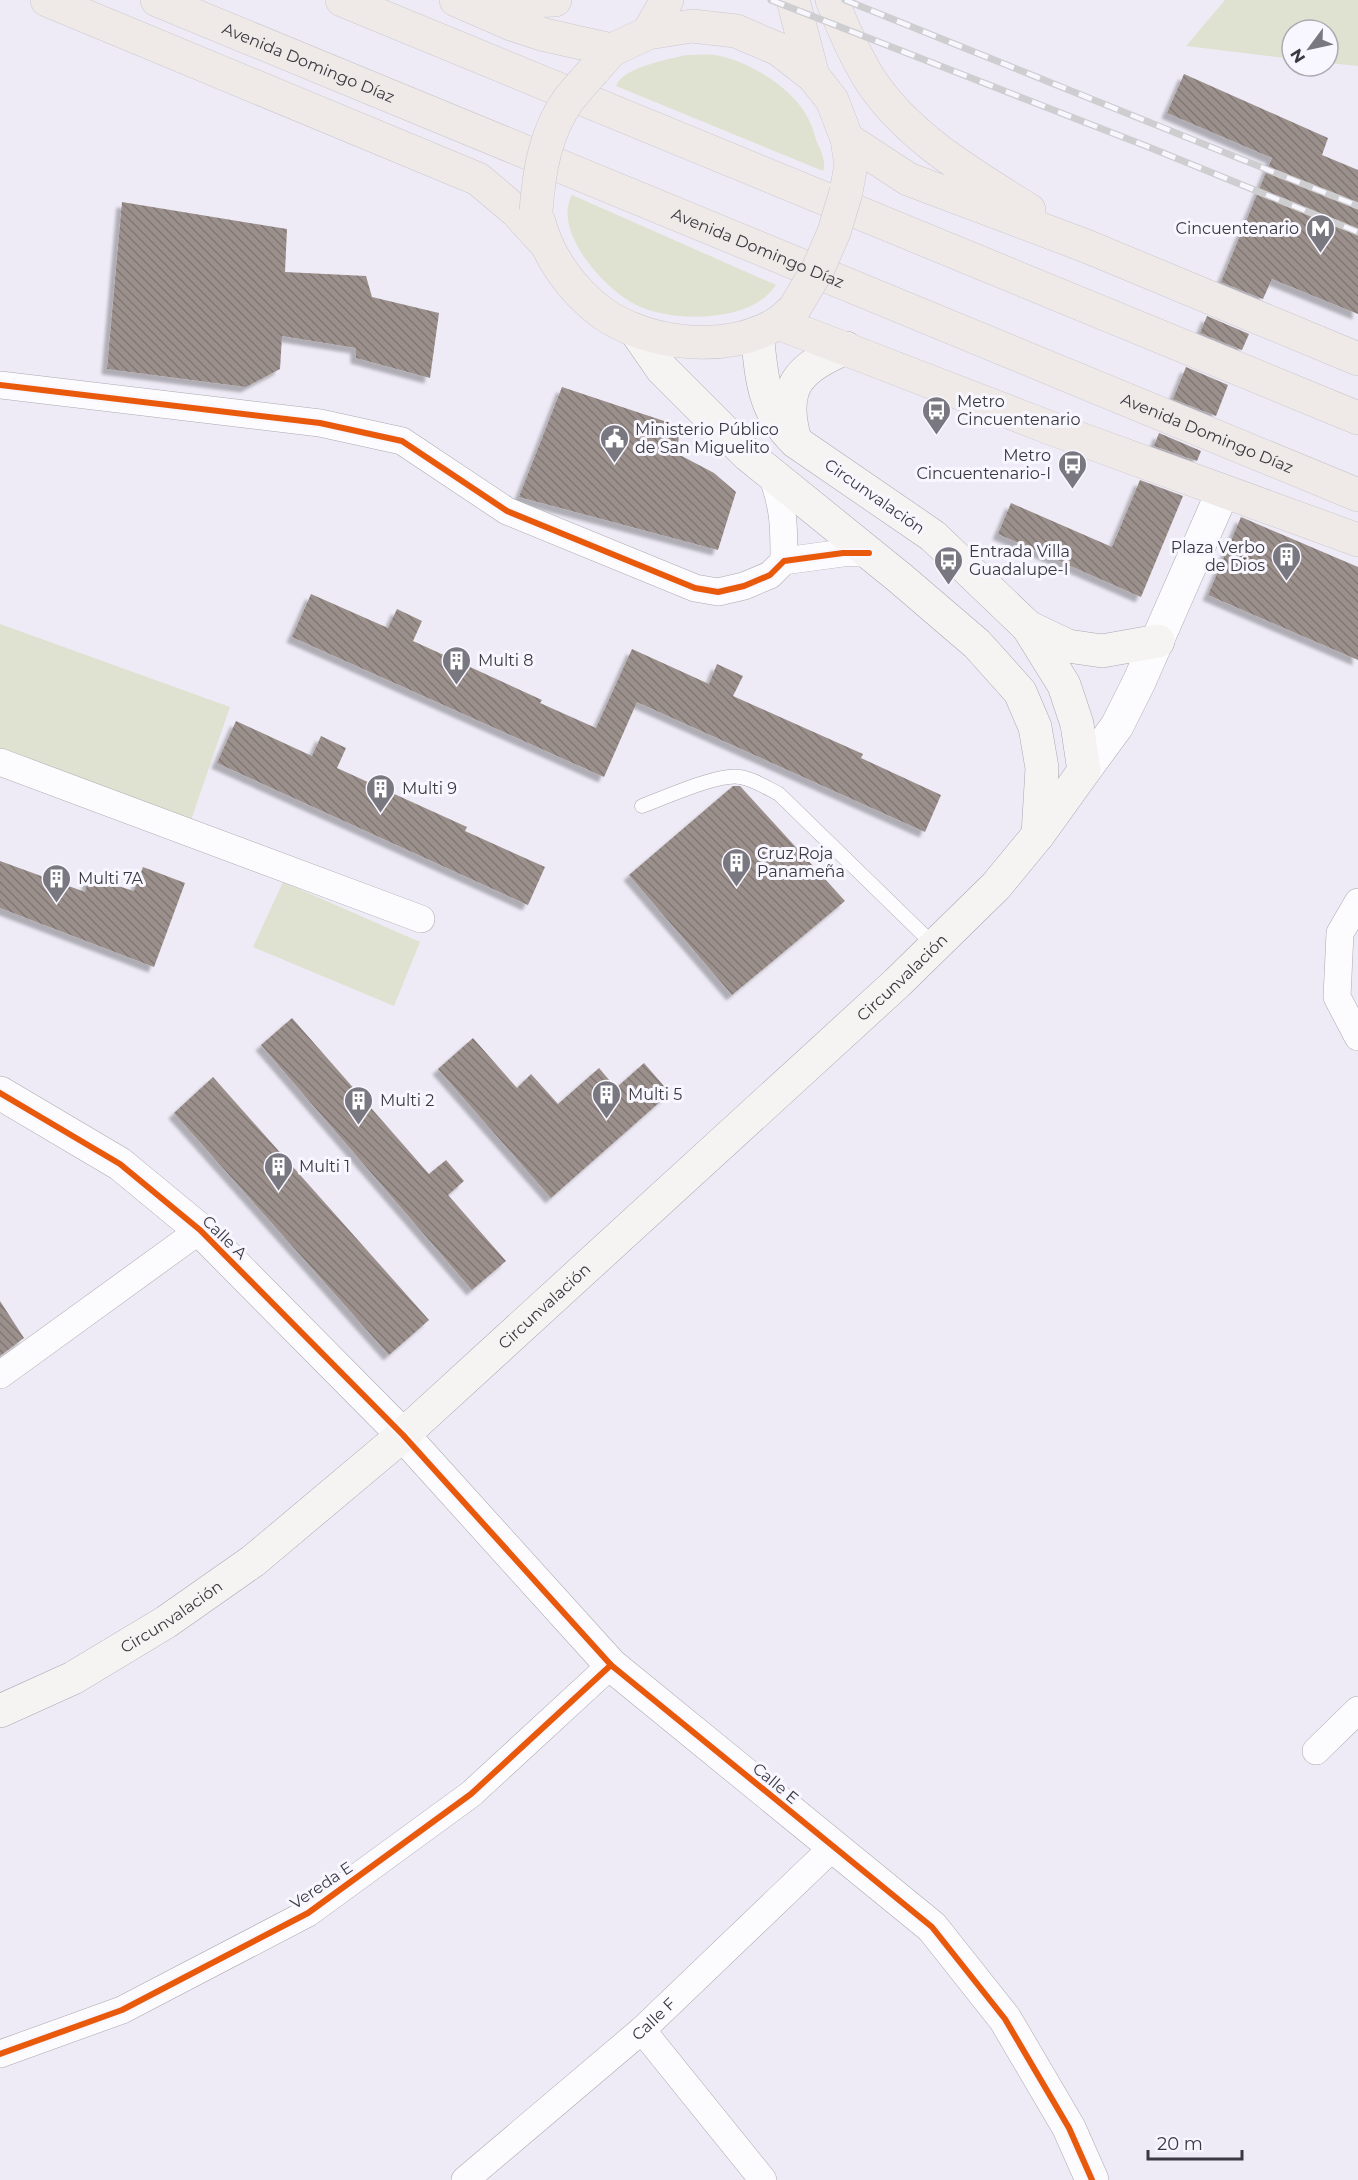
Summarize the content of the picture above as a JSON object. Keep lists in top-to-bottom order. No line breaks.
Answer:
{"streets":{"main road":["Avenida Domingo Díaz","Circunvalación"],"street":["Calle A","Calle E","Vereda E","Calle F"]},"crossings":[["Circunvalación","Calle A"],["Circunvalación","Calle E"],["Calle A","Calle E"],["Calle E","Vereda E"],["Calle E","Calle F"]],"places":{"metro station":["Cincuentenario"],"bus stop":["Metro Cincuentenario","Metro Cincuentenario-I","Entrada Villa Guadalupe-I"],"public building":["Ministerio Público de San Miguelito"],"building":["Plaza Verbo de Dios","Multi 8","Multi 9","Cruz Roja Panameña","Multi 7A","Multi 5","Multi 2","Multi 1"]},"scale_bar":"20 m","north":"bottom left"}
